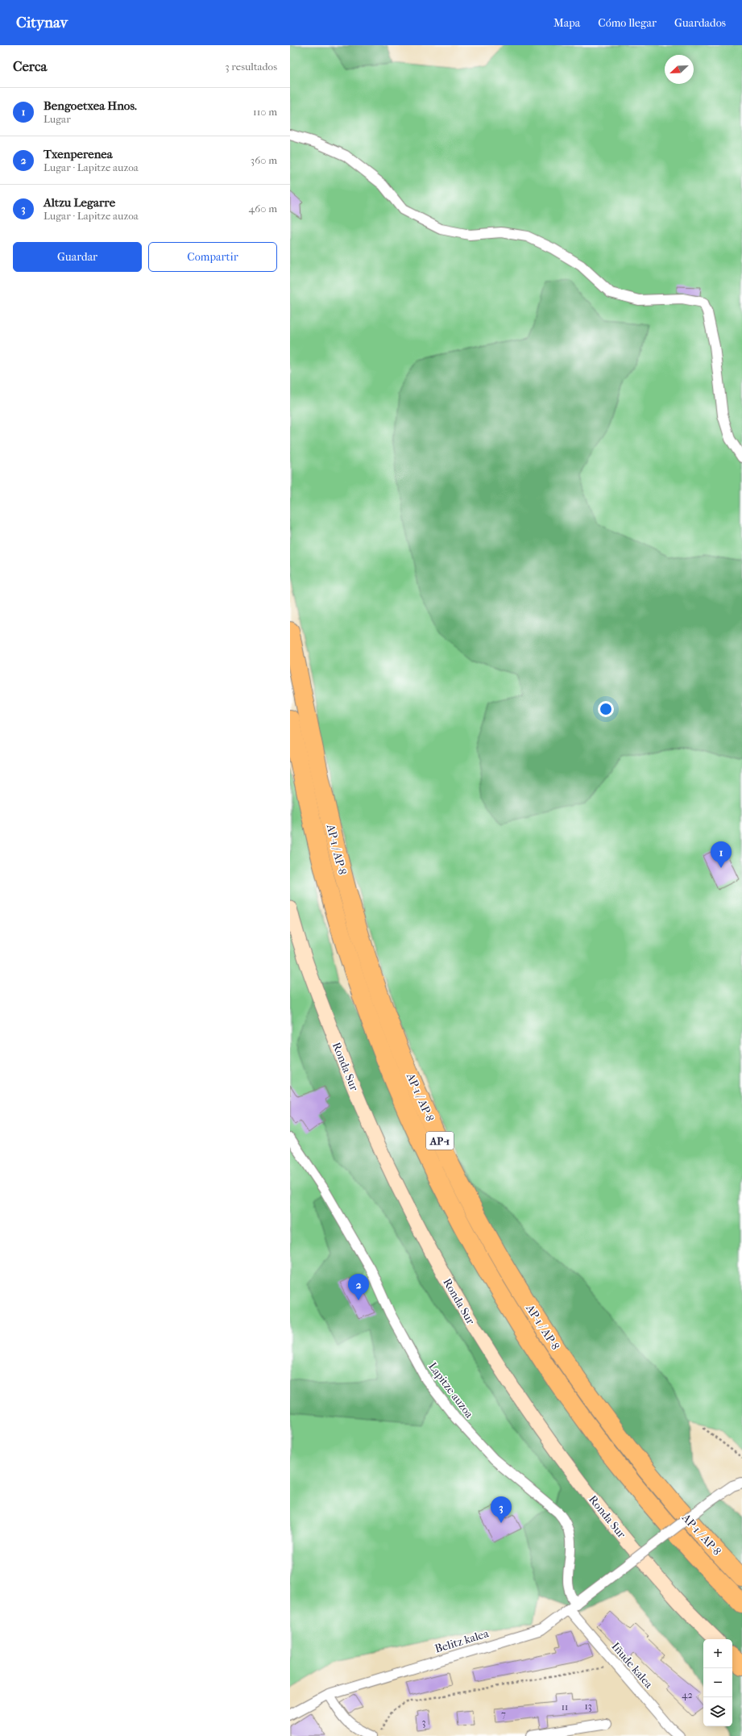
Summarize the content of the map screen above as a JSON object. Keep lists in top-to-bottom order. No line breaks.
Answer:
{"streets":{"highway":["AP-1 / AP-8","AP-1"],"main road":["Ronda Sur"],"street":["Lapitze auzoa","Belitz kalea","Iñude kalea"]},"crossings":[["Lapitze auzoa","Belitz kalea"],["Lapitze auzoa","Iñude kalea"],["Belitz kalea","Iñude kalea"]],"house_numbers":["42","13","11","7","3"],"north":"bottom left","page":{"header":"Citynav","nav":["Mapa","Cómo llegar","Guardados"],"heading":["Cerca","3 resultados"],"list":[{"mark":"1","name":"Bengoetxea Hnos.","note":"Lugar","value":"110 m"},{"mark":"2","name":"Txenperenea","note":"Lugar · Lapitze auzoa","value":"360 m"},{"mark":"3","name":"Altzu Legarre","note":"Lugar · Lapitze auzoa","value":"460 m"}],"buttons":["Guardar","Compartir"],"pins":["1","2","3"],"map_buttons":["+","−"]}}
